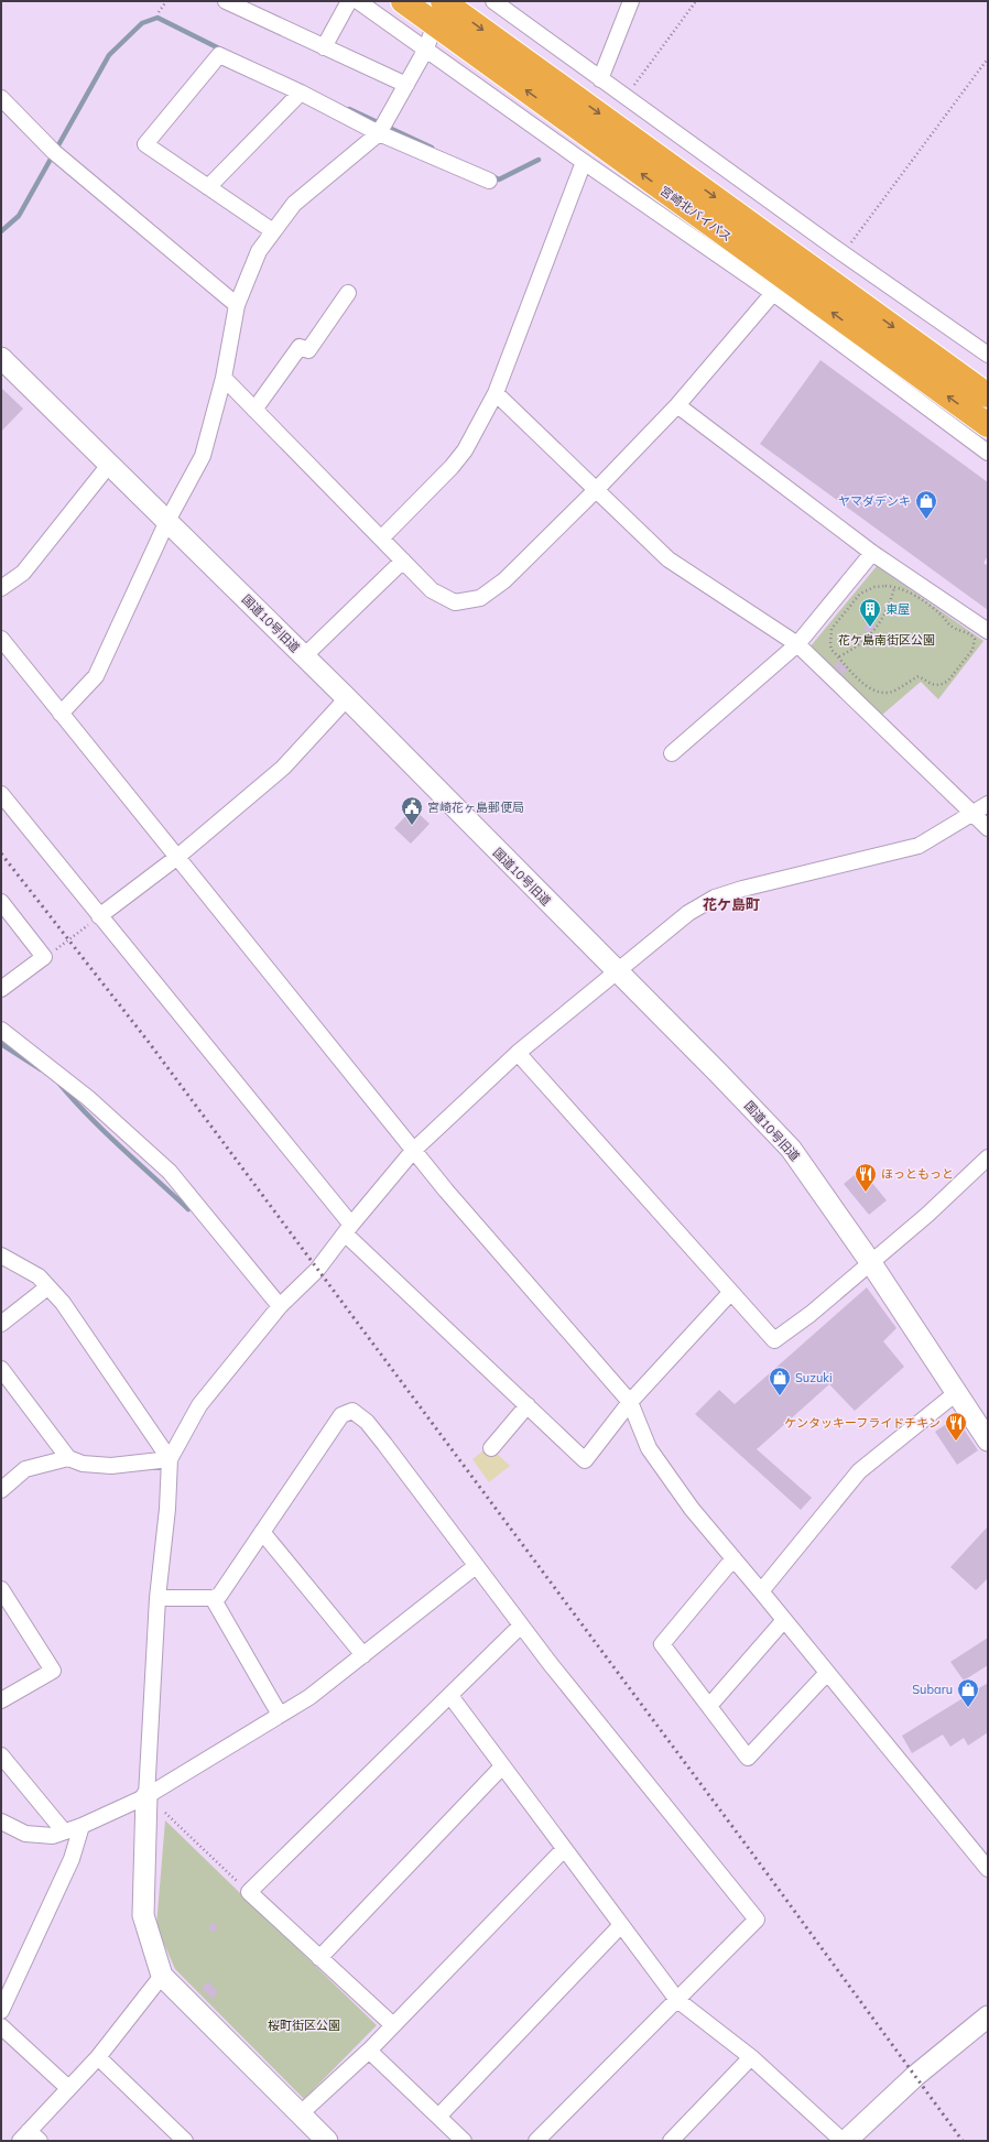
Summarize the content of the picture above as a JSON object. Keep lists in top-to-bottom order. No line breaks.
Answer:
{"streets":{"highway":["宮崎北バイパス"],"street":["国道10号旧道"]},"districts":["花ケ島町"],"parks":["花ケ島南街区公園","桜町街区公園"],"places":{"shop":["ヤマダデンキ","Suzuki","Subaru"],"building":["東屋"],"public building":["宮崎花ヶ島郵便局"],"restaurant":["ほっともっと","ケンタッキーフライドチキン"]}}
